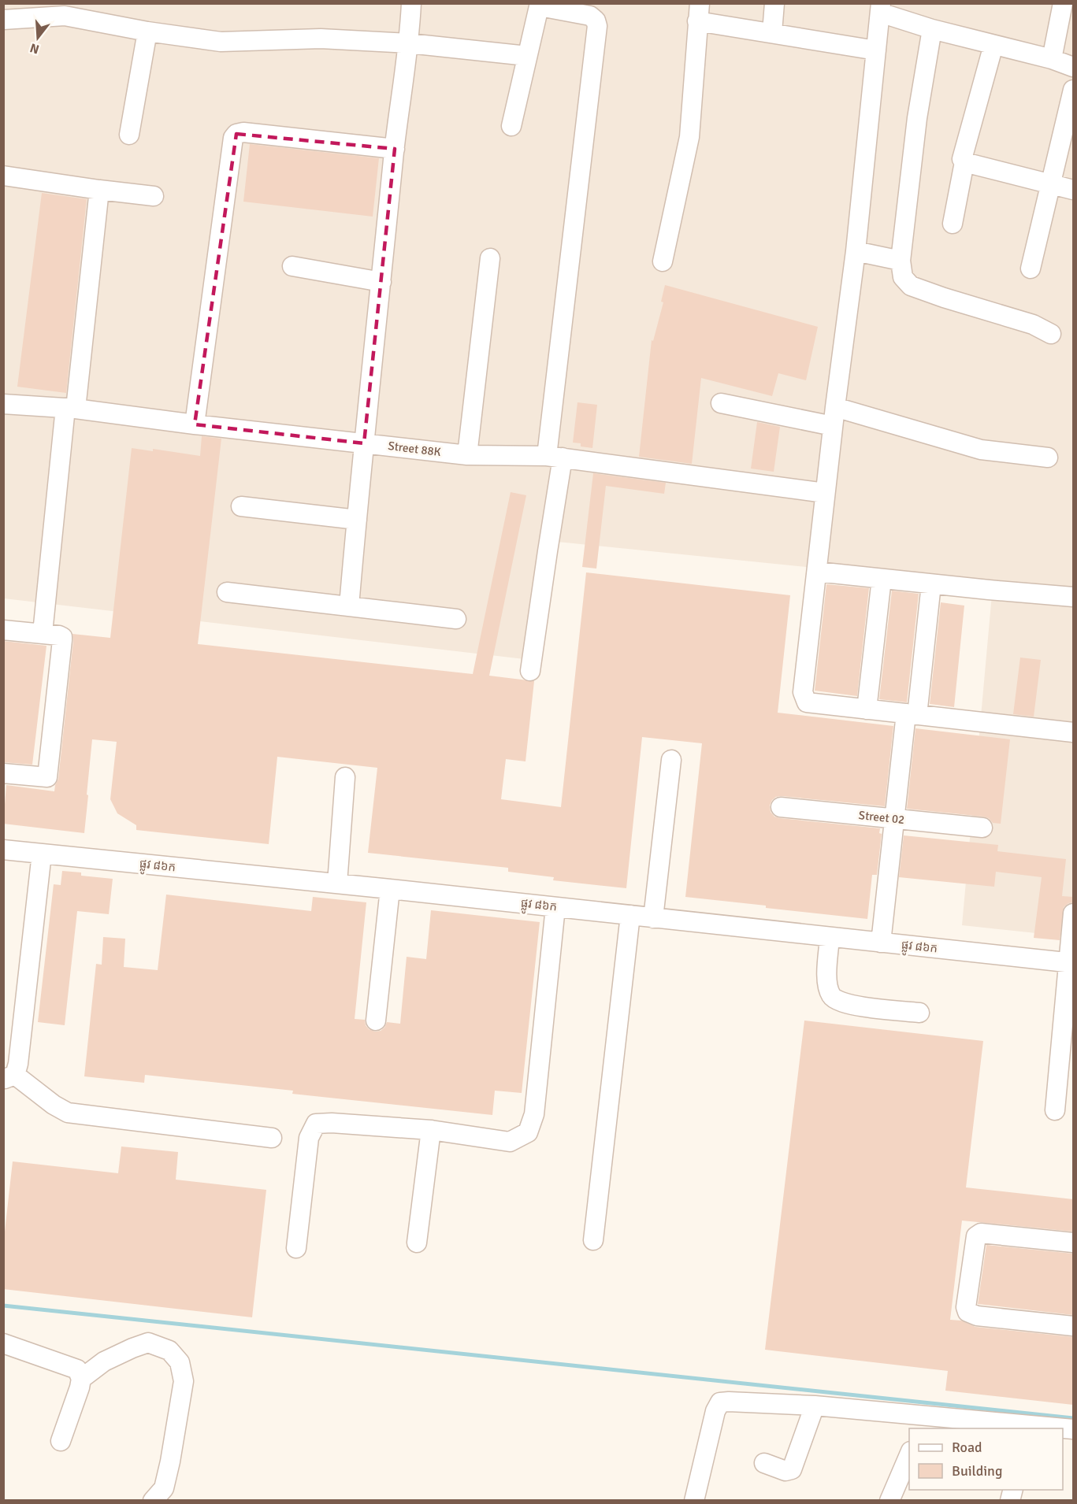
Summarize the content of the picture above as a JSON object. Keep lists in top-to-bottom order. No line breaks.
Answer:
{"streets":{"street":["Street 88K","Street 02","ផ្លូវ ៨៦ក"]},"legend":["Road","Building"],"north":"bottom"}
